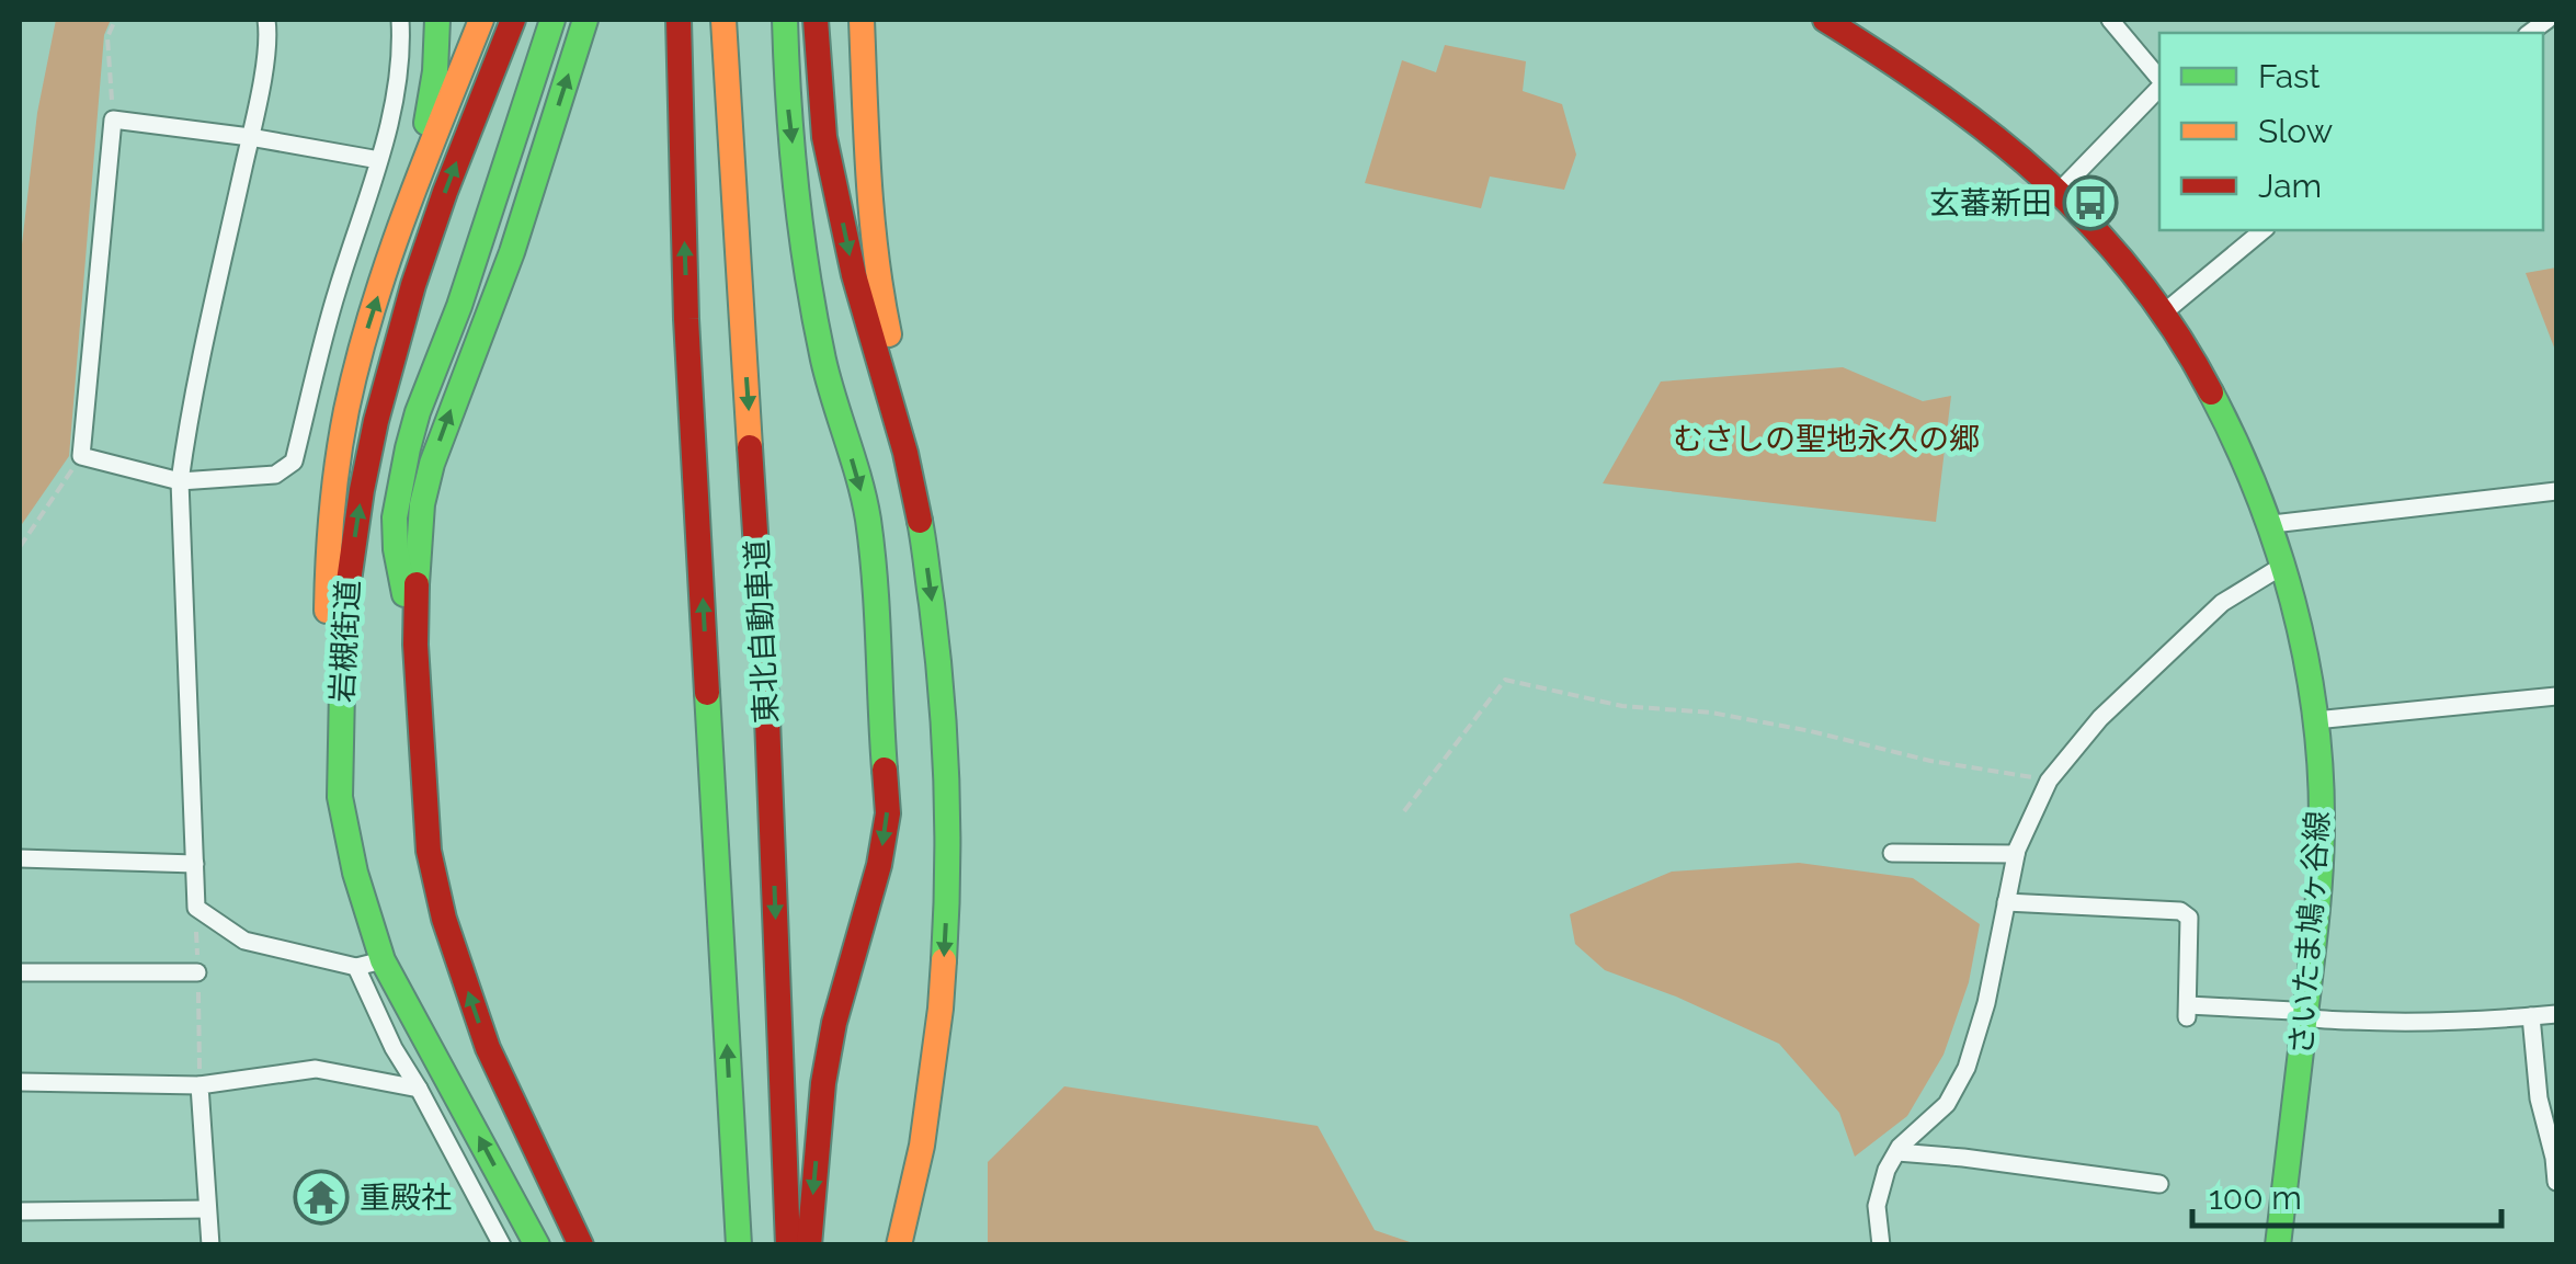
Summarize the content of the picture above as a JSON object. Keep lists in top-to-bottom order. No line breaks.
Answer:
{"streets":{"main road":["東北自動車道","岩槻街道","さいたま鳩ヶ谷線"]},"parks":["むさしの聖地永久の郷"],"places":{"bus stop":["玄蕃新田"],"temple":["重殿社"]},"legend":["Fast","Slow","Jam"],"scale_bar":"100 m"}
